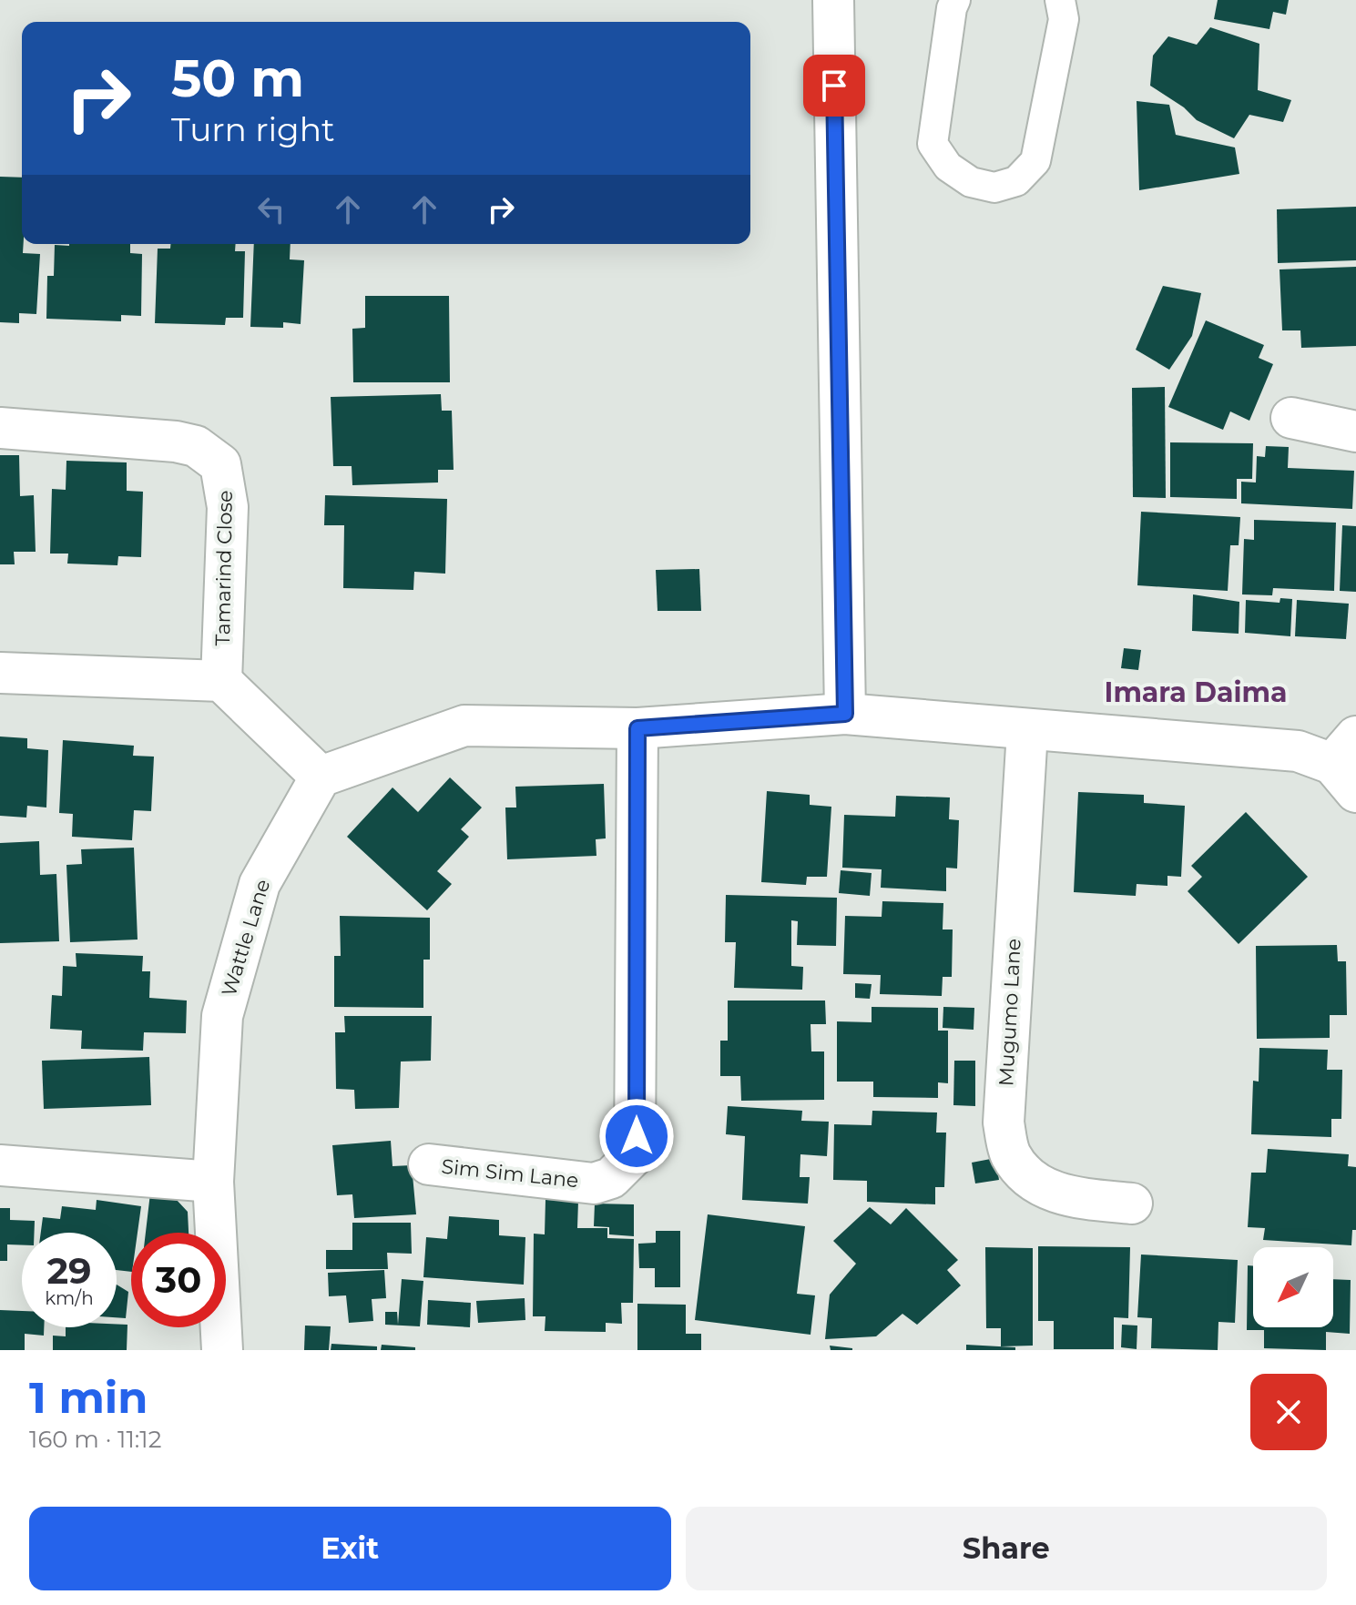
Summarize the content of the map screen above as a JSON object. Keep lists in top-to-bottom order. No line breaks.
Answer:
{"streets":{"street":["Tamarind Close","Wattle Lane","Mugumo Lane","Sim Sim Lane"]},"districts":["Imara Daima"],"north":"bottom left","page":{"turn":["50 m","Turn right"],"speed":"29 km/h","limit":"30","heading":["1 min","160 m · 11:12"],"buttons":["Exit","Share"]}}
